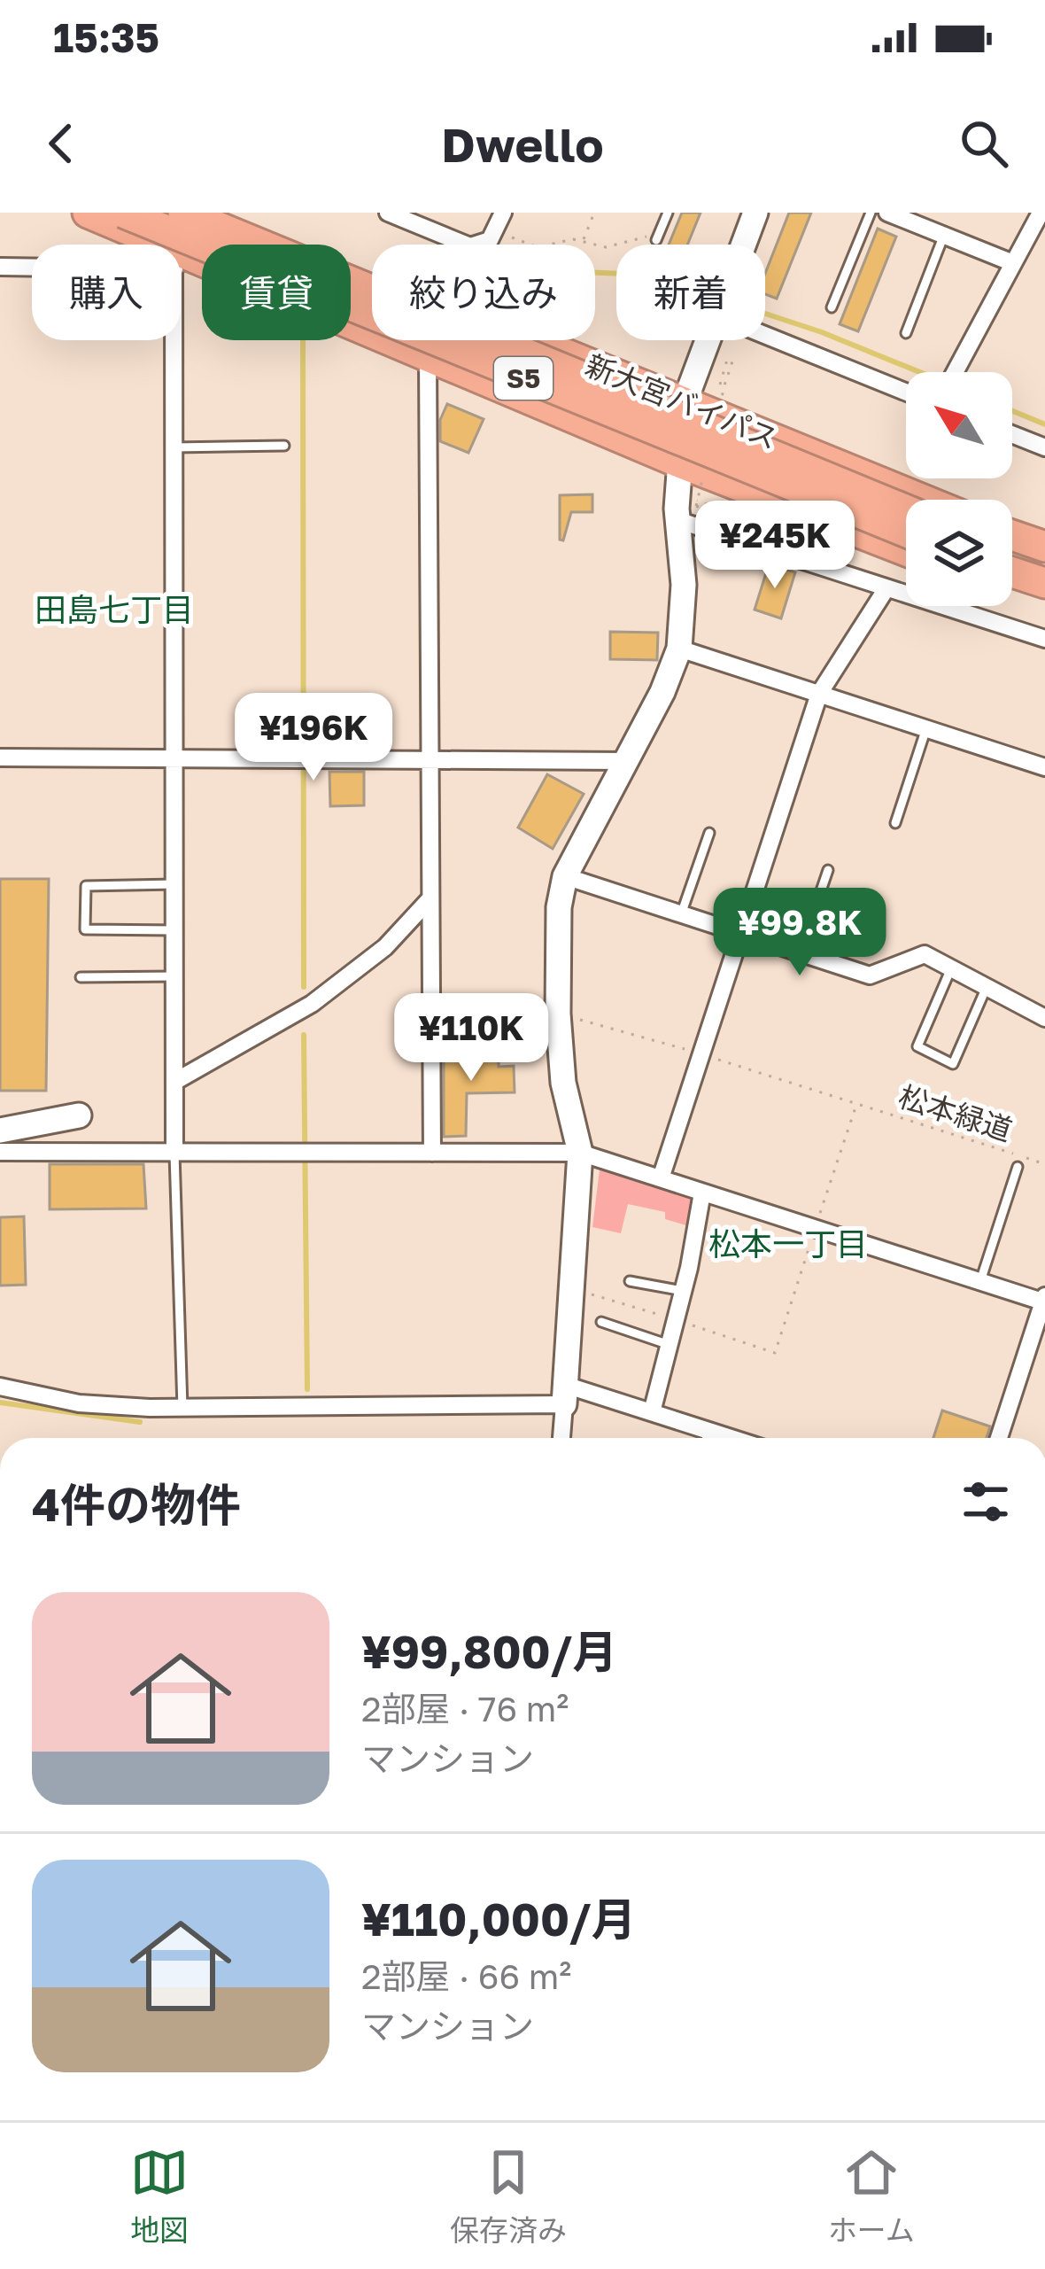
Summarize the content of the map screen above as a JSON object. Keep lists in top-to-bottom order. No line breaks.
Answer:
{"streets":{"highway":["S5","新大宮バイパス"],"path":["松本緑道"]},"districts":["田島七丁目","松本一丁目"],"north":"top left","page":{"status":"15:35","header":"Dwello","chip":["購入","賃貸","絞り込み","新着"],"price":["¥245K","¥196K","¥99.8K","¥110K"],"heading":"4件の物件","list":[{"name":"¥99,800/月","note":"2部屋 · 76 m² · マンション"},{"name":"¥110,000/月","note":"2部屋 · 66 m² · マンション"}],"tabs":["地図","保存済み","ホーム"]}}
